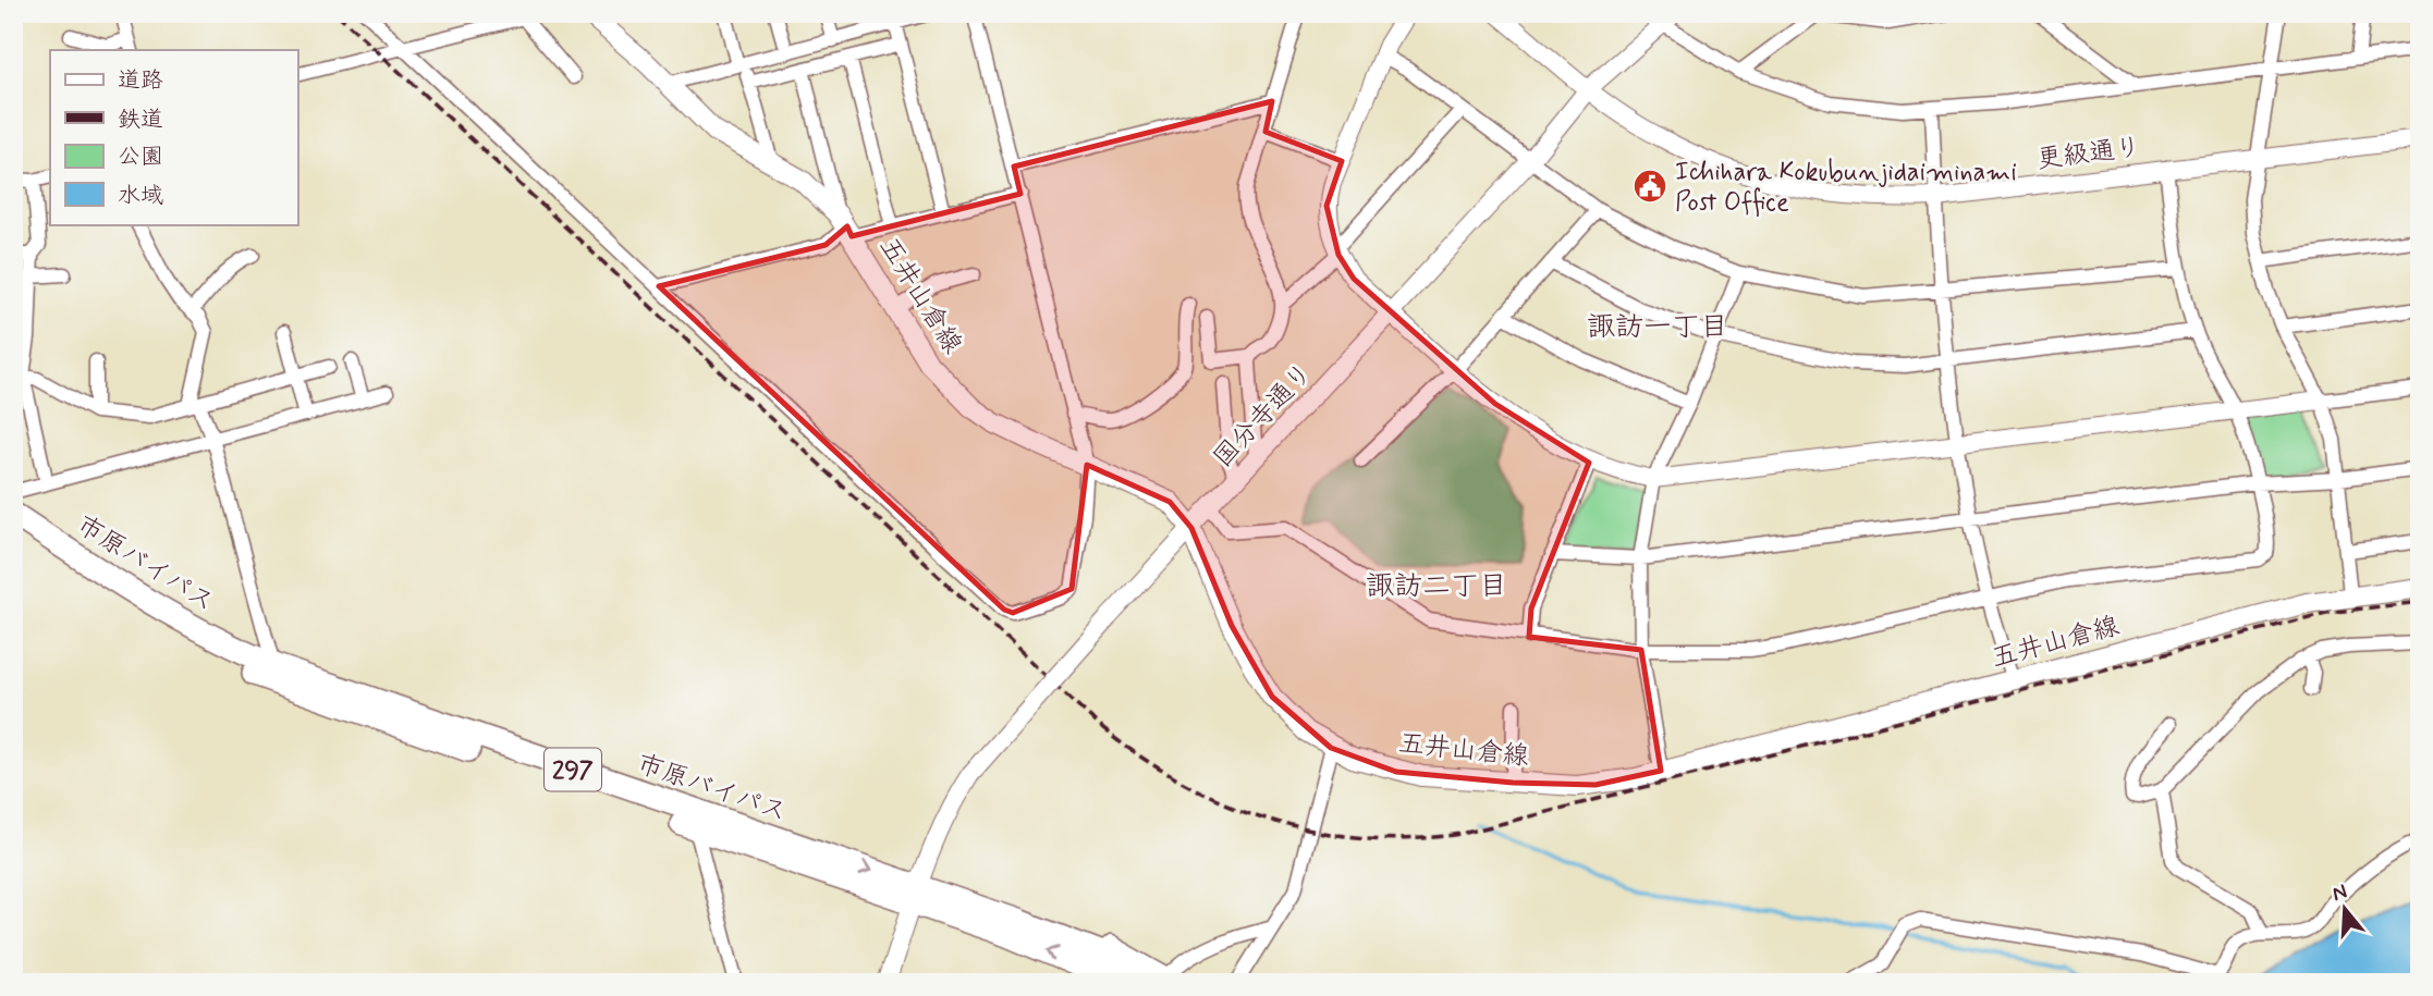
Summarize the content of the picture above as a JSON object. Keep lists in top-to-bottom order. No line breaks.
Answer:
{"streets":{"highway":["市原バイパス","297"],"main road":["五井山倉線"],"street":["更級通り","国分寺通り"]},"crossings":[["更級通り","国分寺通り"],["五井山倉線","国分寺通り"],["国分寺通り","市原バイパス"]],"districts":["諏訪一丁目","諏訪二丁目"],"places":{"public building":["Ichihara Kokubunjidaiminami Post Office"]},"legend":["道路","鉄道","公園","水域"],"north":"top"}
